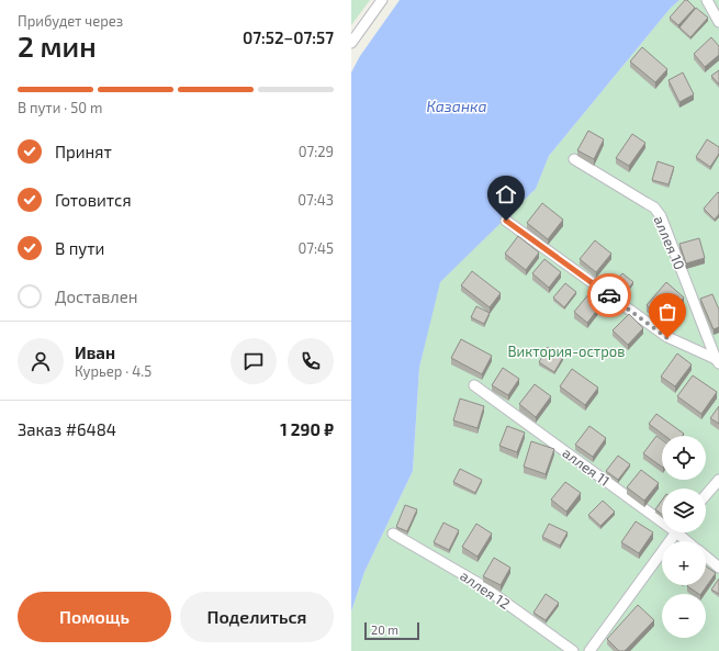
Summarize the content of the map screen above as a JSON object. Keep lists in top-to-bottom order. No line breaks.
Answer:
{"streets":{"lane":["аллея 10","аллея 11","аллея 12"]},"water":["Казанка"],"parks":["Виктория-остров"],"scale_bar":"20 m","page":{"heading":["2 мин","Прибудет через","07:52–07:57"],"panel":["Иван","Курьер · 4.5","Заказ #6484","1 290 ₽"],"bar":"В пути · 50 m","list":[["Принят","07:29"],["Готовится","07:43"],["В пути","07:45"],"Доставлен"],"map_buttons":["+","−"],"buttons":["Помощь","Поделиться"],"scale":"20 m"}}
